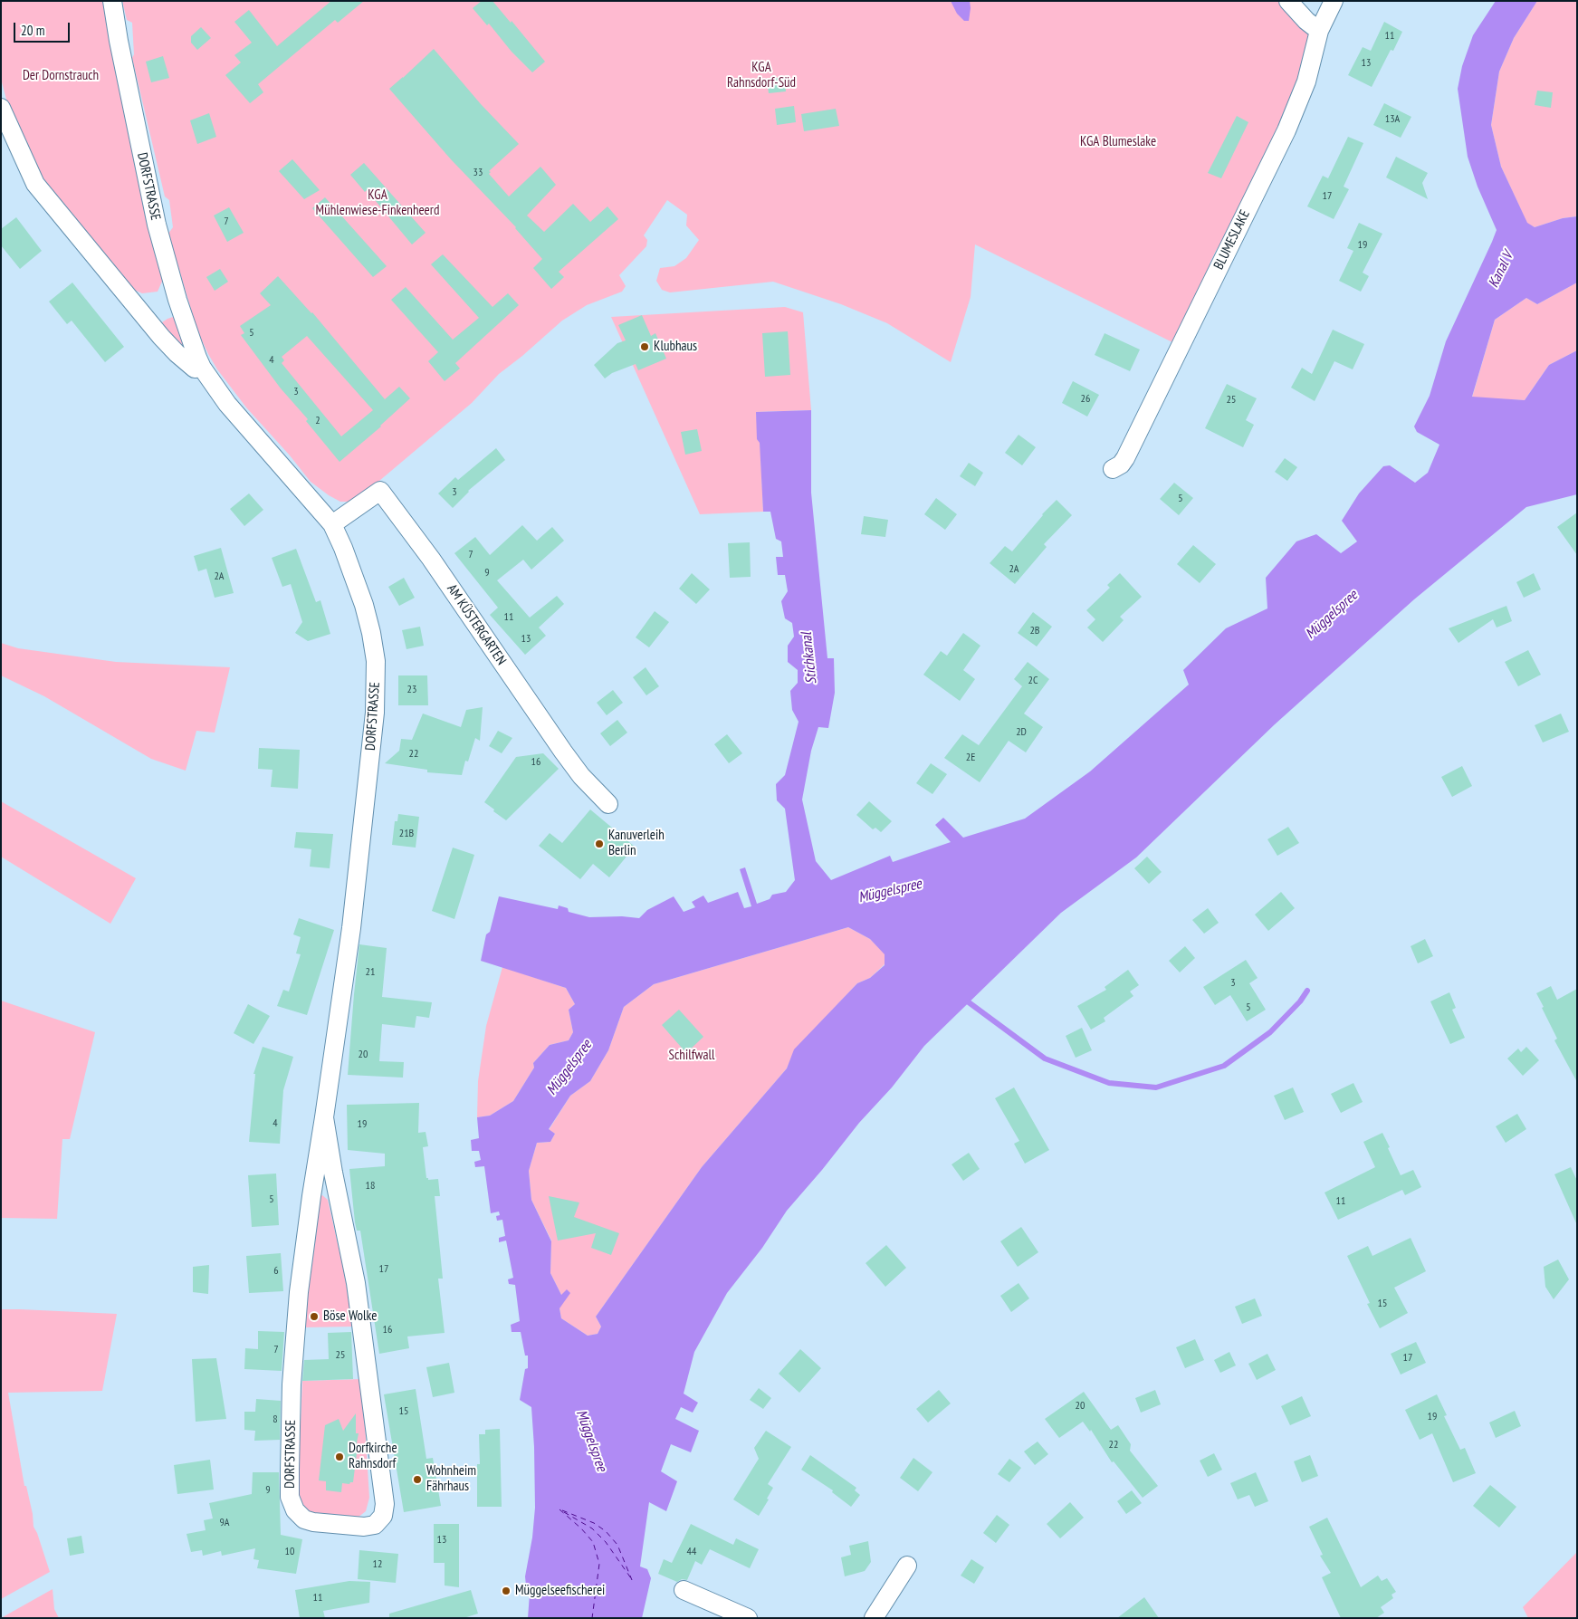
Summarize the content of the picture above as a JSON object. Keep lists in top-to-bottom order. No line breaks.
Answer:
{"streets":{"street":["DORFSTRASSE","BLUMESLAKE","AM KÜSTERGARTEN"]},"crossings":[["DORFSTRASSE","AM KÜSTERGARTEN"]],"water":["Kanal V","Müggelspree","Stichkanal"],"parks":["KGA Rahnsdorf-Süd","Der Dornstrauch","KGA Blumeslake","KGA Mühlenwiese-Finkenheerd","Schilfwall"],"places":["Klubhaus","Kanuverleih Berlin","Böse Wolke","Dorfkirche Rahnsdorf","Wohnheim Fährhaus","Müggelseefischerei"],"house_numbers":["11","13","13A","33","17","7","19","5","4","3","26","25","2","3","5","7","2A","9","2A","11","2B","13","2C","23","2D","22","2E","16","21B","21","3","5","20","4","19","18","5","11","17","6","15","16","7","25","17","20","15","19","8","22","9","9A","13","10","44","12","11"],"scale_bar":"20 m"}
